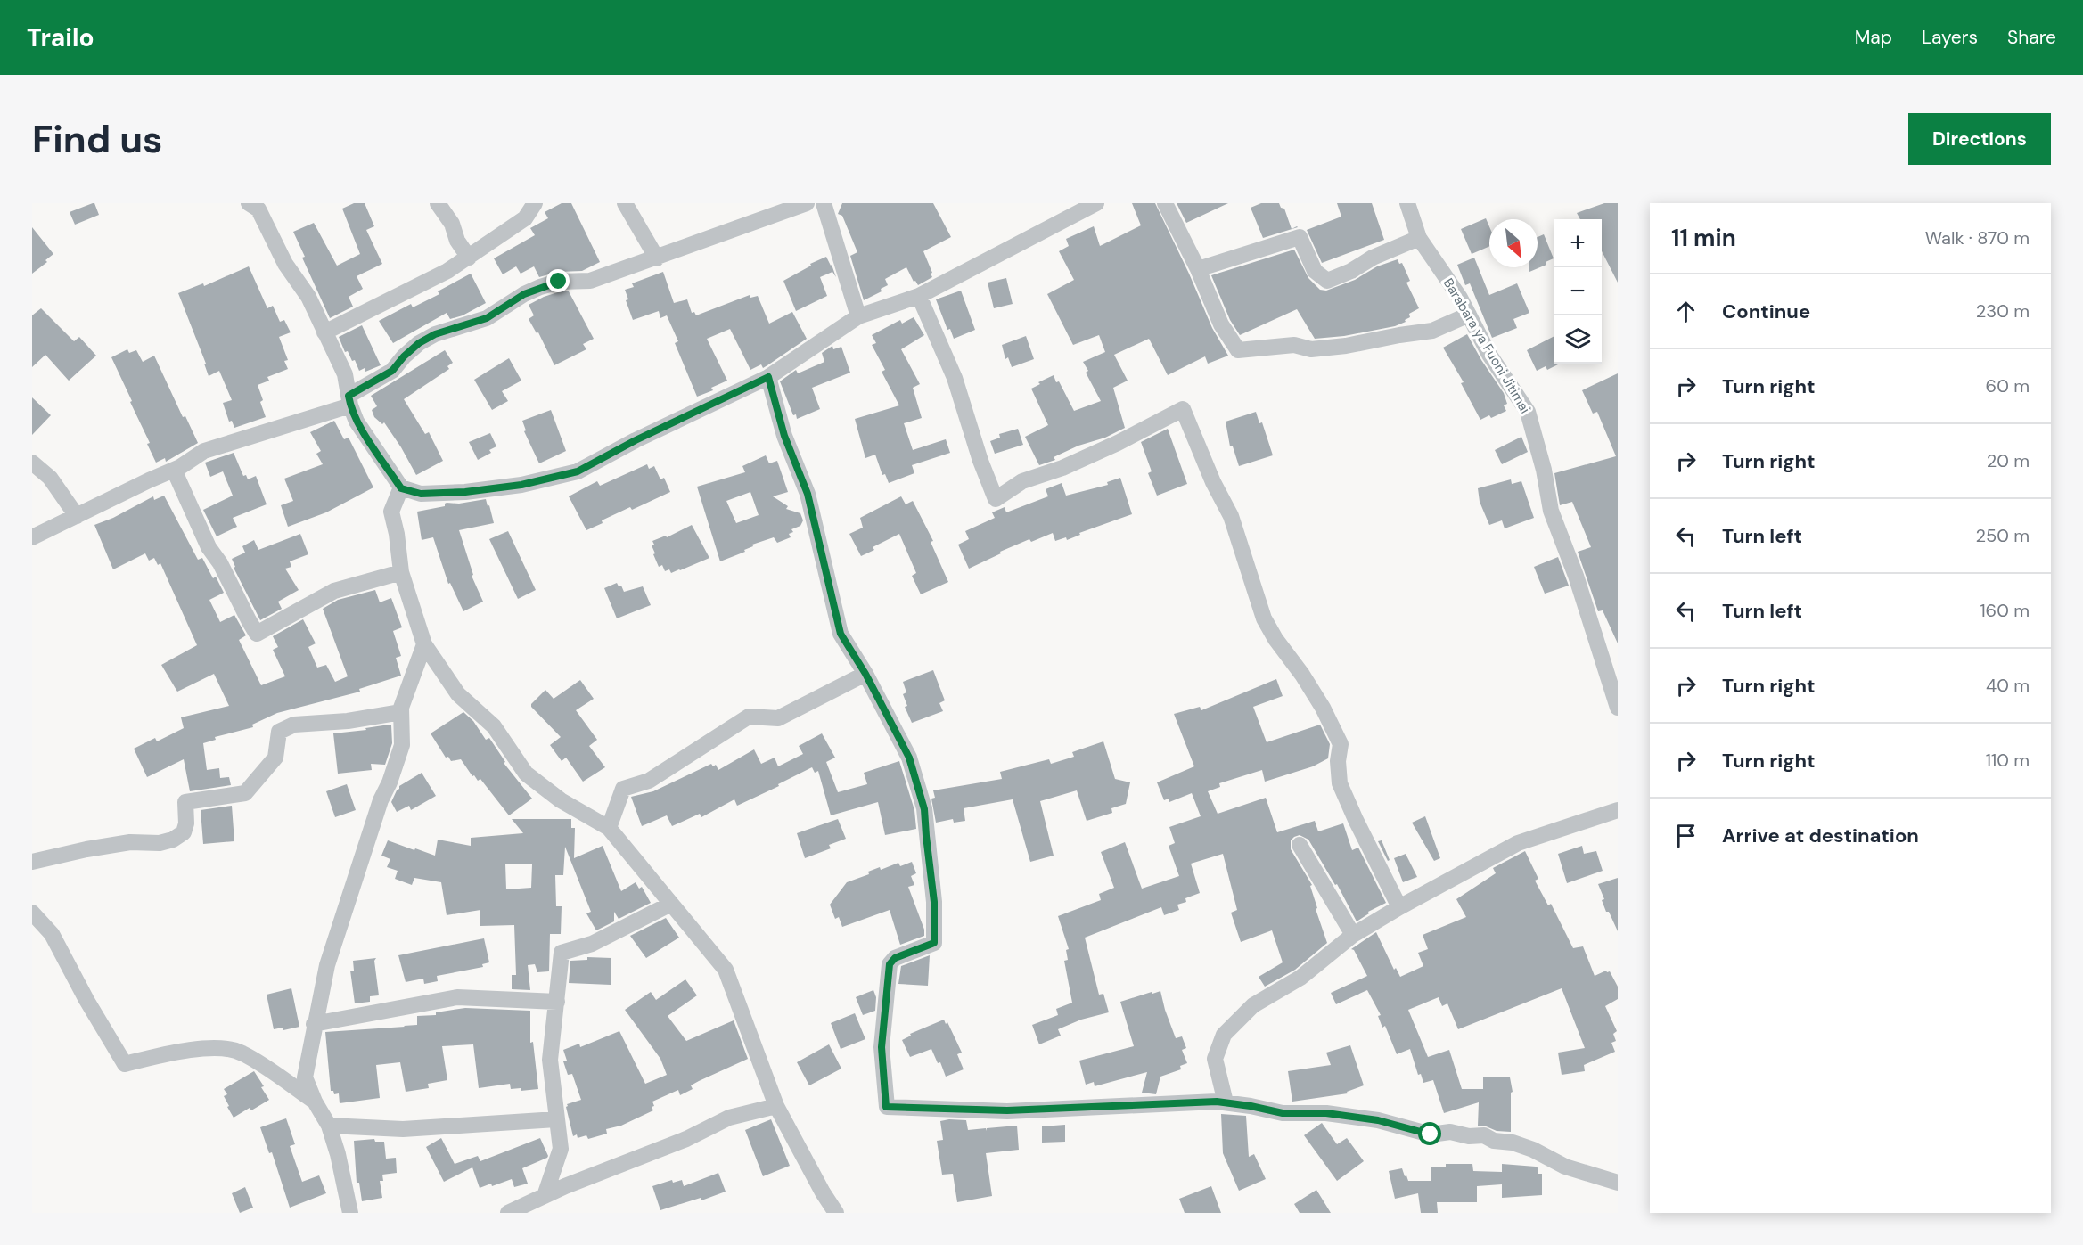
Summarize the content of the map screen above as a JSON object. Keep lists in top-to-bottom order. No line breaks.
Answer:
{"streets":{"street":["Barabara ya Fuoni Jitimai"]},"north":"bottom right","page":{"header":"Trailo","nav":["Map","Layers","Share"],"buttons":"Directions","title":"Find us","heading":["11 min","Walk · 870 m"],"map_buttons":["+","−"],"list":[["Continue","230 m"],["Turn right","60 m"],["Turn right","20 m"],["Turn left","250 m"],["Turn left","160 m"],["Turn right","40 m"],["Turn right","110 m"],"Arrive at destination"]}}
